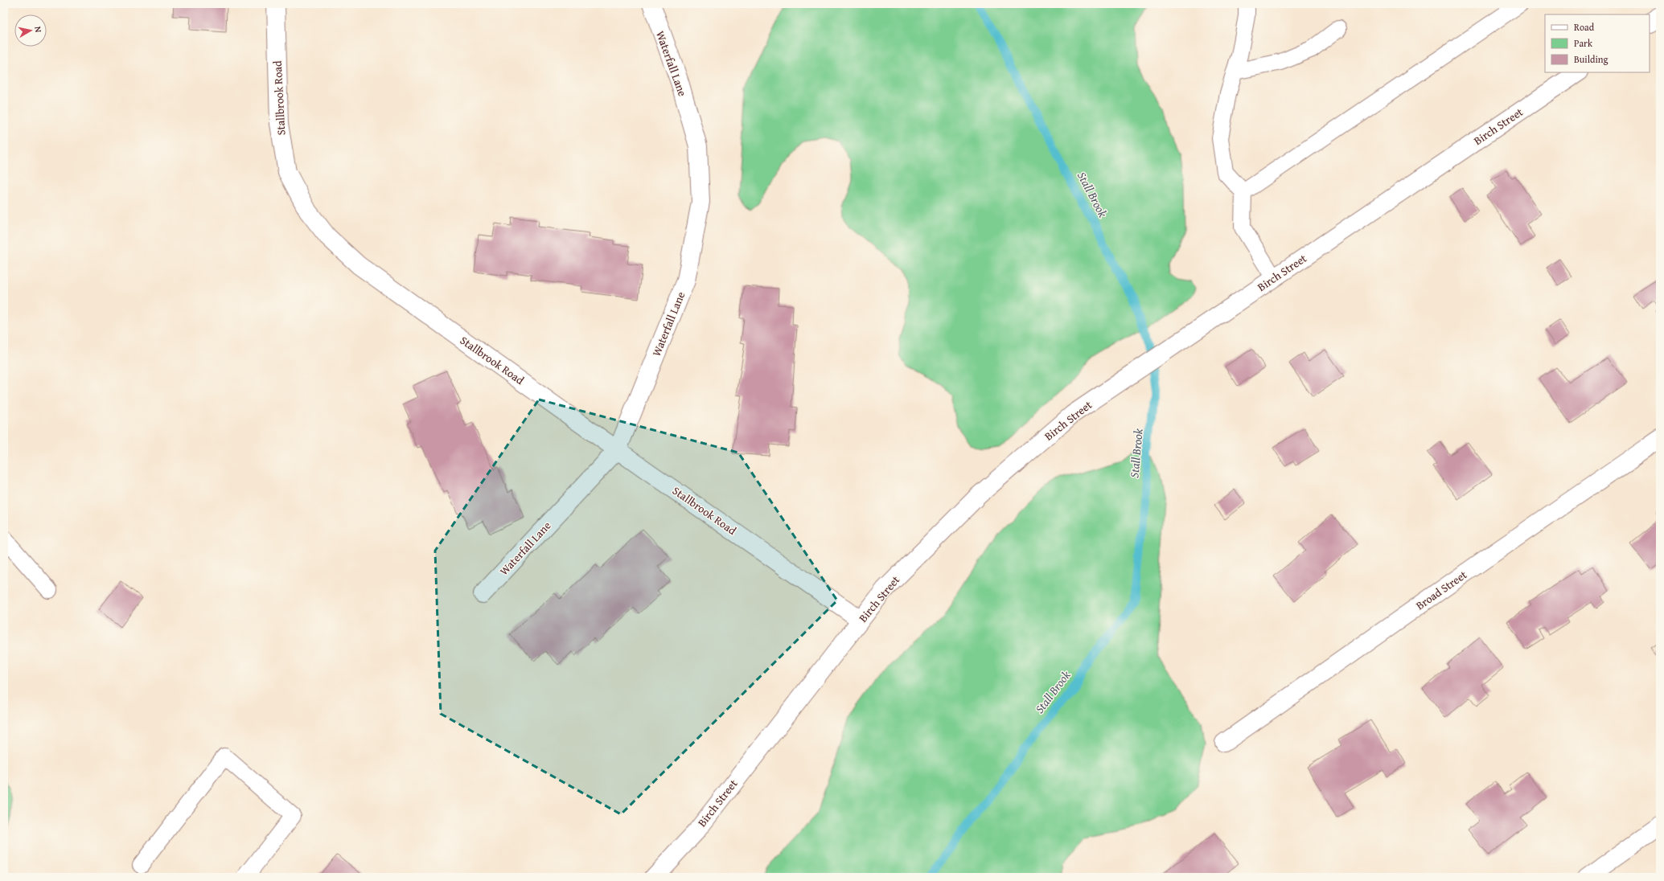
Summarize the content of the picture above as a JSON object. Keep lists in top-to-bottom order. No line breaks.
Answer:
{"streets":{"street":["Waterfall Lane","Stallbrook Road","Birch Street","Broad Street"]},"crossings":[["Waterfall Lane","Stallbrook Road"],["Stallbrook Road","Birch Street"]],"water":["Stall Brook"],"legend":["Road","Park","Building"],"north":"right"}
